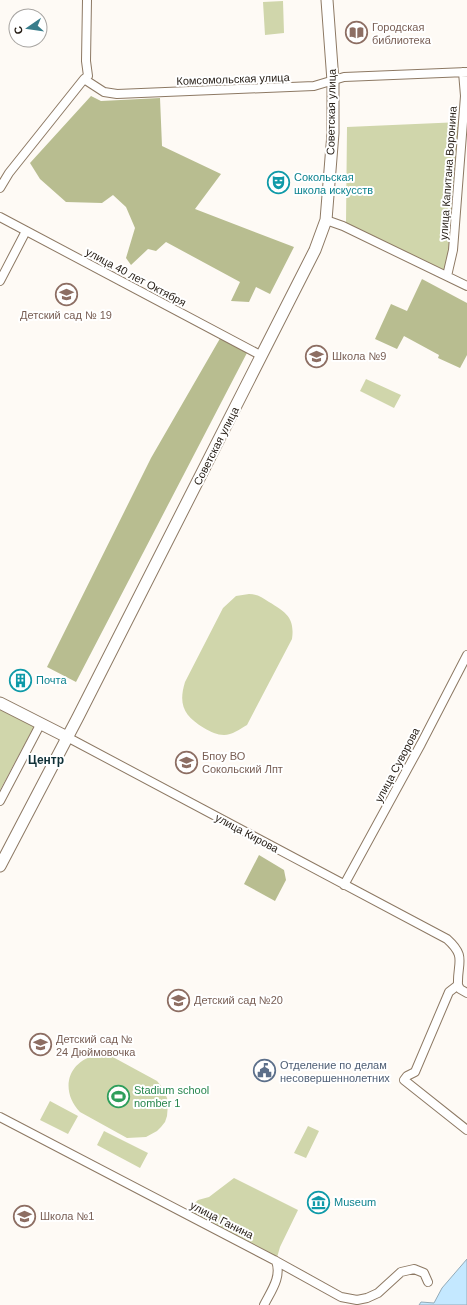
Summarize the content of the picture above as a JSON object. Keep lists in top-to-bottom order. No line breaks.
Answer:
{"streets":{"main road":["Советская улица","улица Кирова"],"street":["Комсомольская улица","улица Капитана Воронина","улица 40 лет Октября","улица Суворова","улица Ганина"]},"crossings":[["Комсомольская улица","Советская улица"],["Комсомольская улица","улица Капитана Воронина"],["Советская улица","улица 40 лет Октября"],["Советская улица","улица Кирова"],["улица Суворова","улица Кирова"]],"districts":["Центр"],"places":{"library":["Городская библиотека"],"theatre":["Сокольская школа искусств"],"school or university":["Детский сад № 19","Школа №9","Бпоу ВО Сокольский Лпт","Детский сад №20","Детский сад № 24 Дюймовочка","Школа №1"],"building":["Почта"],"public building":["Отделение по делам несовершеннолетних"],"sports":["Stadium school nomber 1"],"museum":["Museum"]},"north":"left"}
